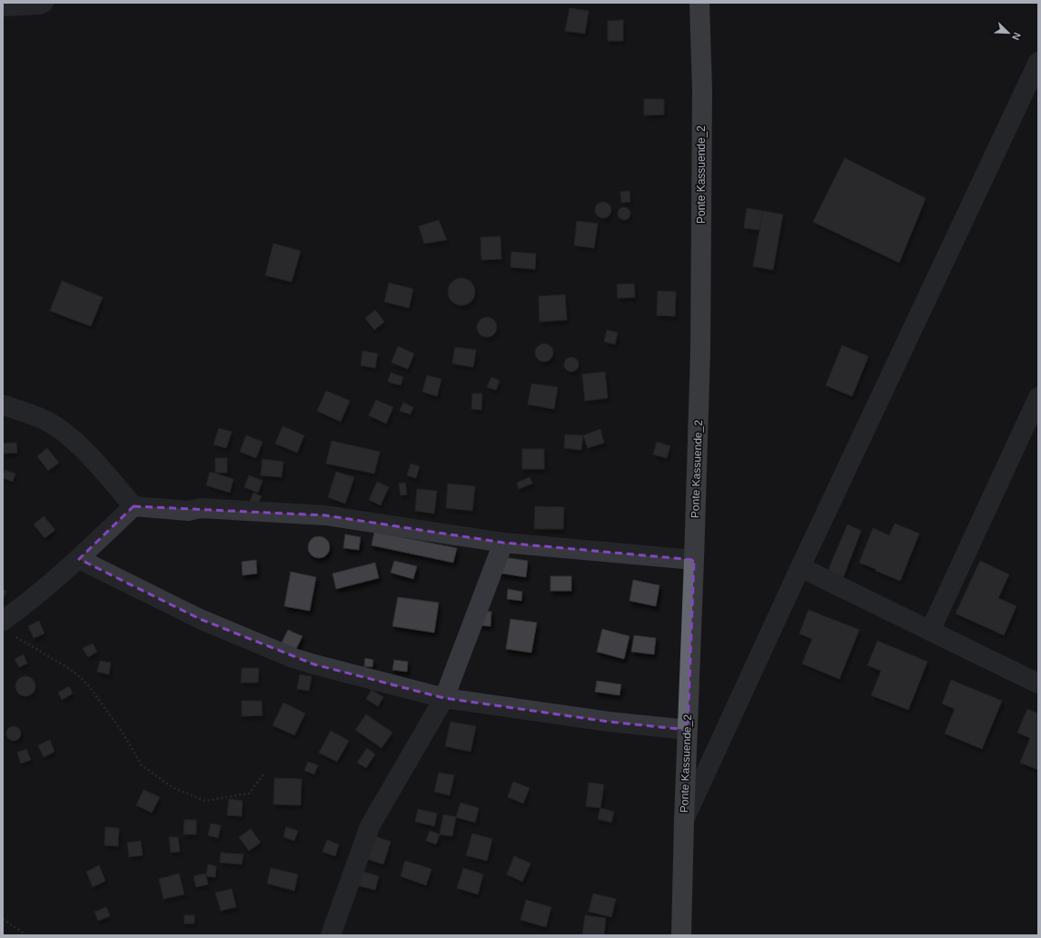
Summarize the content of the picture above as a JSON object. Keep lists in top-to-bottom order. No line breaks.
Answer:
{"streets":{"highway":["Ponte Kassuende_2"]},"north":"bottom right"}
